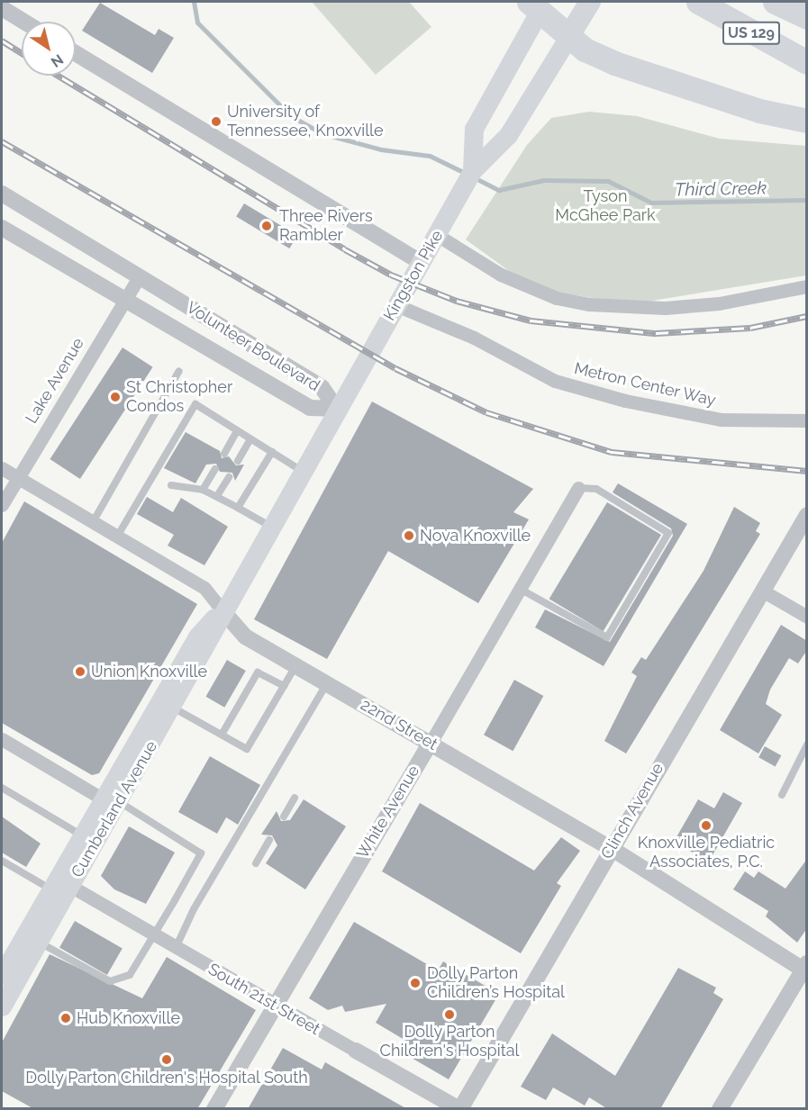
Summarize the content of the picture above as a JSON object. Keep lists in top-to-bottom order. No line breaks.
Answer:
{"streets":{"highway":["US 129"],"main road":["Kingston Pike","Cumberland Avenue"],"street":["Volunteer Boulevard","Lake Avenue","Metron Center Way","22nd Street","Clinch Avenue","White Avenue","South 21st Street"]},"crossings":[["Kingston Pike","Metron Center Way"],["Kingston Pike","Cumberland Avenue"],["Volunteer Boulevard","Lake Avenue"],["Volunteer Boulevard","Cumberland Avenue"],["Lake Avenue","22nd Street"],["22nd Street","Cumberland Avenue"],["22nd Street","Clinch Avenue"],["22nd Street","White Avenue"],["Cumberland Avenue","South 21st Street"],["Clinch Avenue","South 21st Street"],["White Avenue","South 21st Street"]],"water":["Third Creek"],"parks":["Tyson McGhee Park"],"places":["University of Tennessee, Knoxville","Three Rivers Rambler","St Christopher Condos","Nova Knoxville","Union Knoxville","Knoxville Pediatric Associates, P.C.","Dolly Parton Children’s Hospital","Dolly Parton Children's Hospital","Hub Knoxville","Dolly Parton Children's Hospital South"],"north":"bottom right"}
